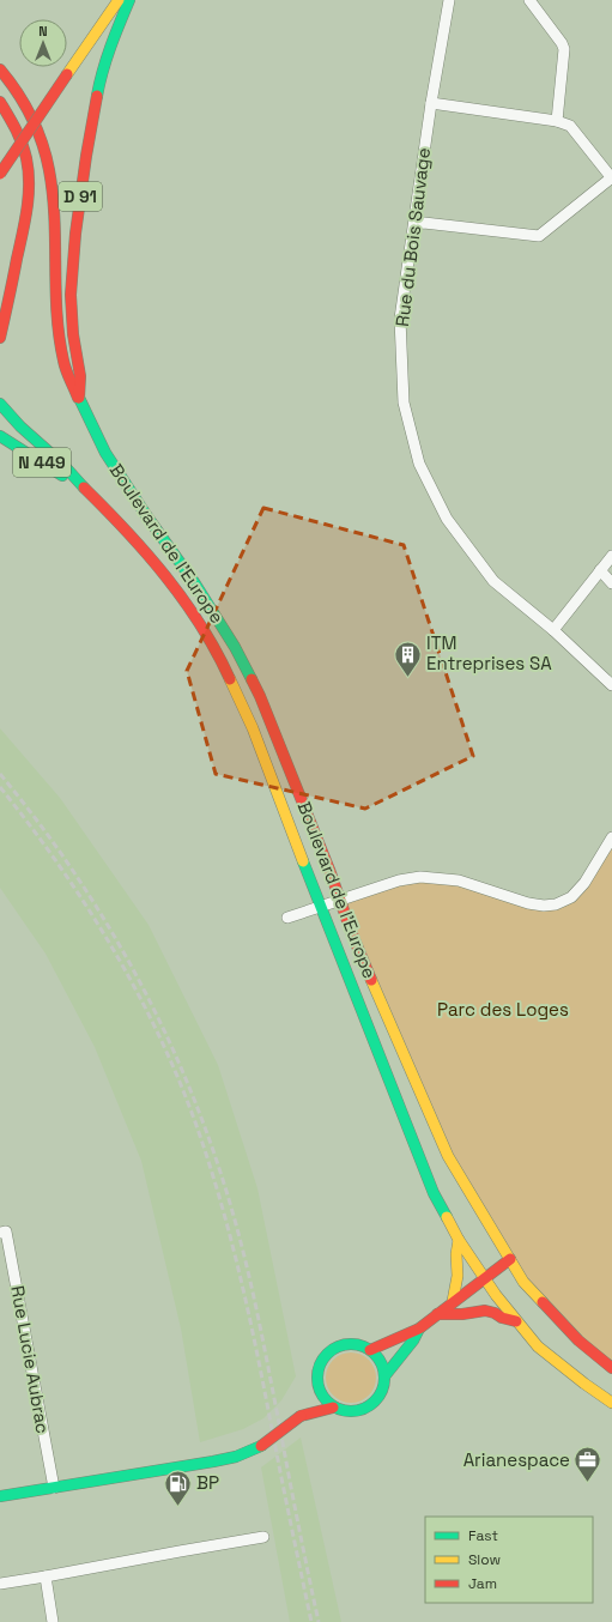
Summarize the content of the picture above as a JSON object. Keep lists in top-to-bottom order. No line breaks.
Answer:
{"streets":{"main road":["D 91","N 449","Boulevard de l'Europe"],"street":["Rue du Bois Sauvage","Rue Lucie Aubrac"]},"crossings":[["D 91","Boulevard de l'Europe"],["N 449","Boulevard de l'Europe"]],"parks":["Parc des Loges"],"places":{"building":["ITM Entreprises SA"],"office":["Arianespace"],"fuel station":["BP"]},"legend":["Fast","Slow","Jam"],"north":"top"}
